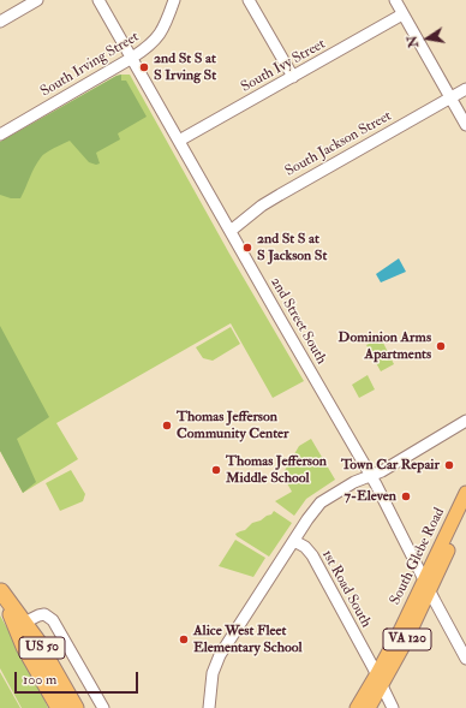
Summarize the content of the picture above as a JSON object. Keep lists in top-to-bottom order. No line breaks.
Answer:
{"streets":{"highway":["US 50"],"main road":["South Glebe Road","VA 120"],"street":["South Irving Street","South Ivy Street","South Jackson Street","2nd Street South","1st Road South"]},"crossings":[["South Irving Street","2nd Street South"],["South Ivy Street","2nd Street South"],["South Jackson Street","2nd Street South"],["2nd Street South","South Glebe Road"],["South Glebe Road","1st Road South"]],"places":["2nd St S at S Irving St","2nd St S at S Jackson St","Dominion Arms Apartments","Thomas Jefferson Community Center","Town Car Repair","Thomas Jefferson Middle School","7-Eleven","Alice West Fleet Elementary School"],"scale_bar":"100 m","north":"left"}
